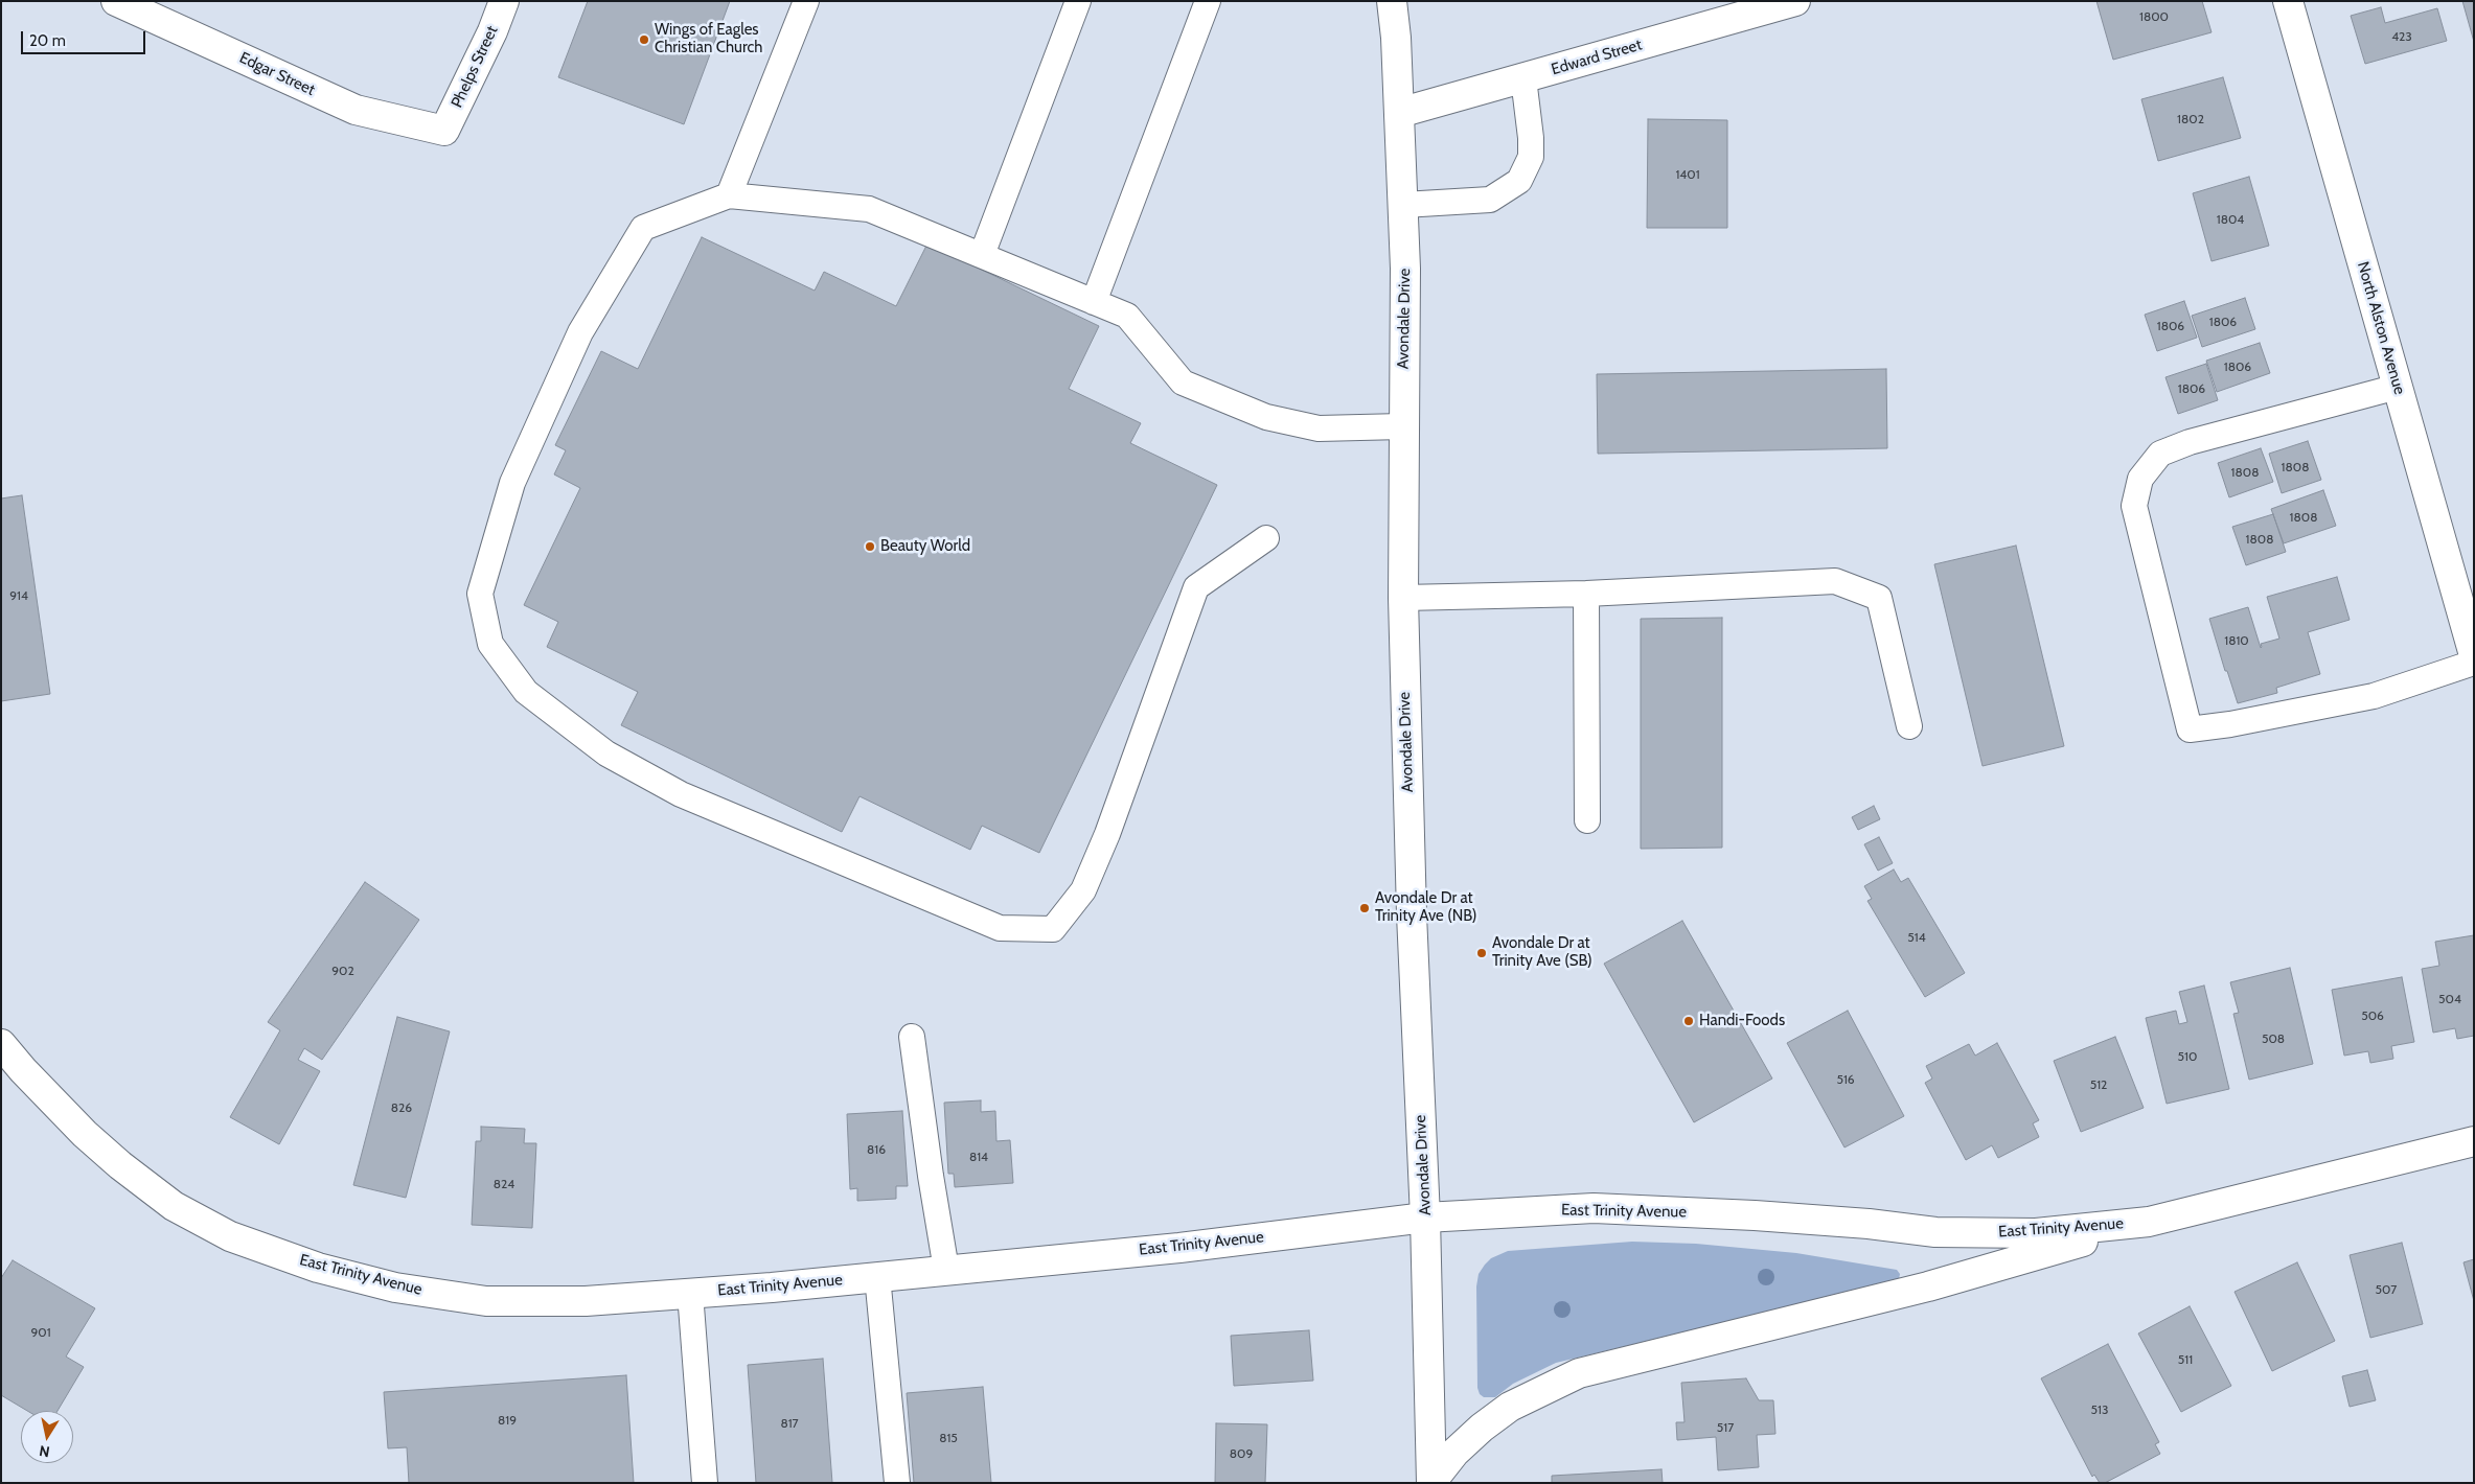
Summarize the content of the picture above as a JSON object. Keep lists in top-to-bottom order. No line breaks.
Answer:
{"streets":{"street":["Edward Street","Phelps Street","Edgar Street","Avondale Drive","North Alston Avenue","East Trinity Avenue"]},"crossings":[["Edward Street","Avondale Drive"],["Phelps Street","Edgar Street"],["Avondale Drive","East Trinity Avenue"]],"places":["Wings of Eagles Christian Church","Beauty World","Avondale Dr at Trinity Ave (NB)","Avondale Dr at Trinity Ave (SB)","Handi-Foods"],"house_numbers":["1800","423","1802","1401","1804","1806","1806","1806","1806","1808","1808","1808","1808","914","1810","514","902","504","506","508","510","516","512","826","816","814","824","507","901","511","513","819","817","517","815","809"],"scale_bar":"20 m","north":"bottom"}
